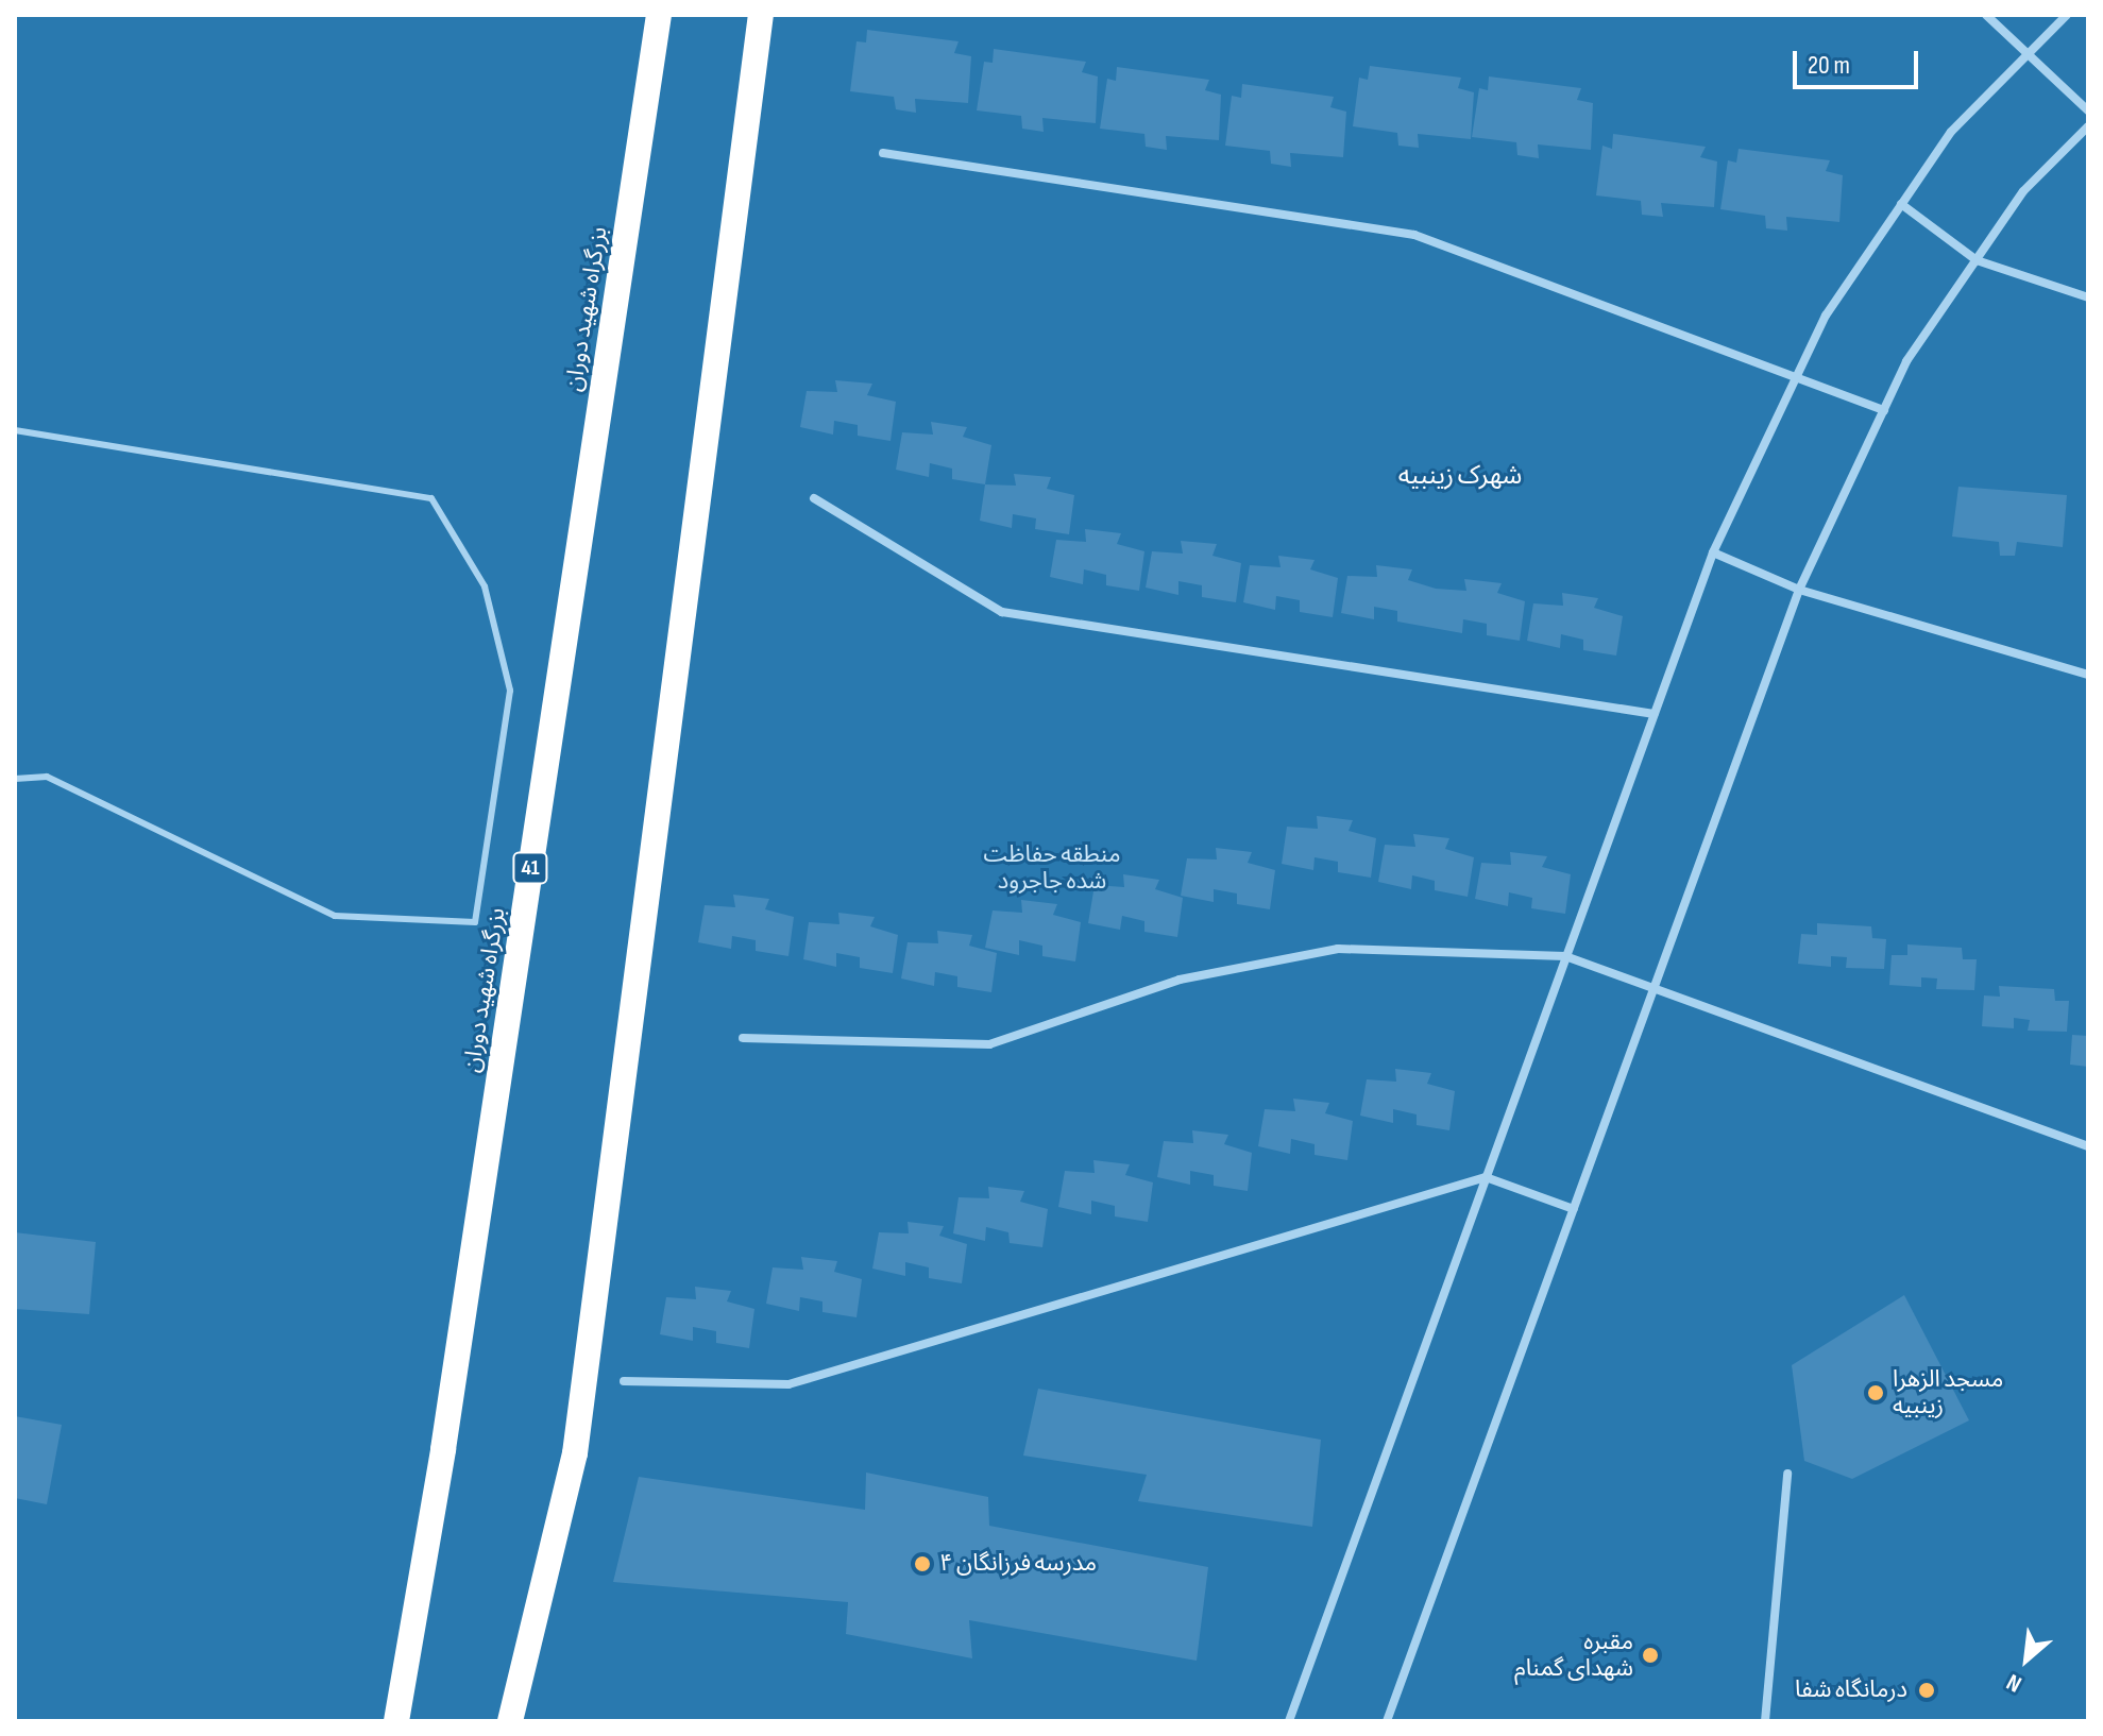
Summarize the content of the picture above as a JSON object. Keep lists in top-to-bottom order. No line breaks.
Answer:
{"streets":{"highway":["بزرگراه شهید دوران","41"]},"districts":["شهرک زینبیه"],"parks":["منطقه حفاظت شده جاجرود"],"places":["مسجد الزهرا زینبیه","مدرسه فرزانگان ۴","مقبره شهدای گمنام","درمانگاه شفا"],"scale_bar":"20 m","north":"bottom left"}
